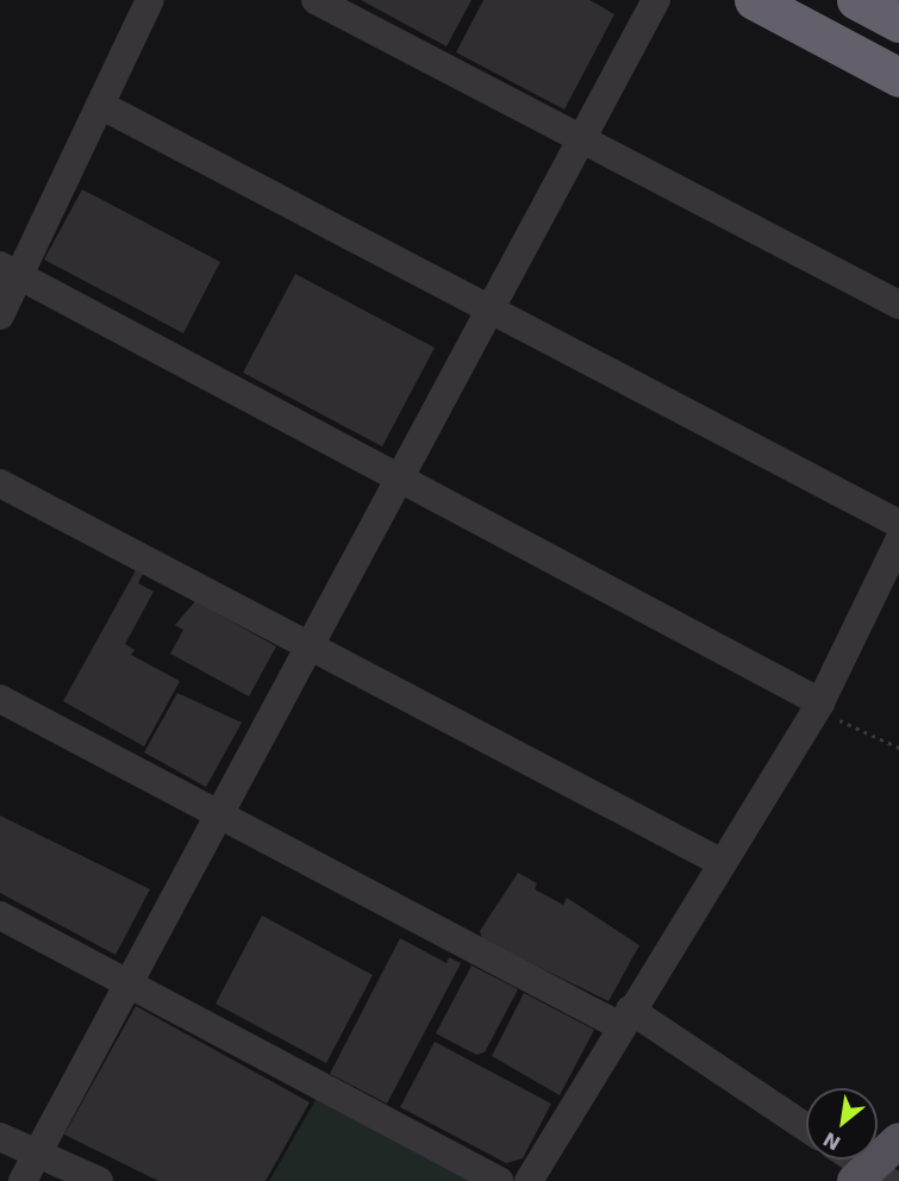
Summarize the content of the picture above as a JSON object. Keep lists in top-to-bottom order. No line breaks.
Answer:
{"north":"bottom left"}
